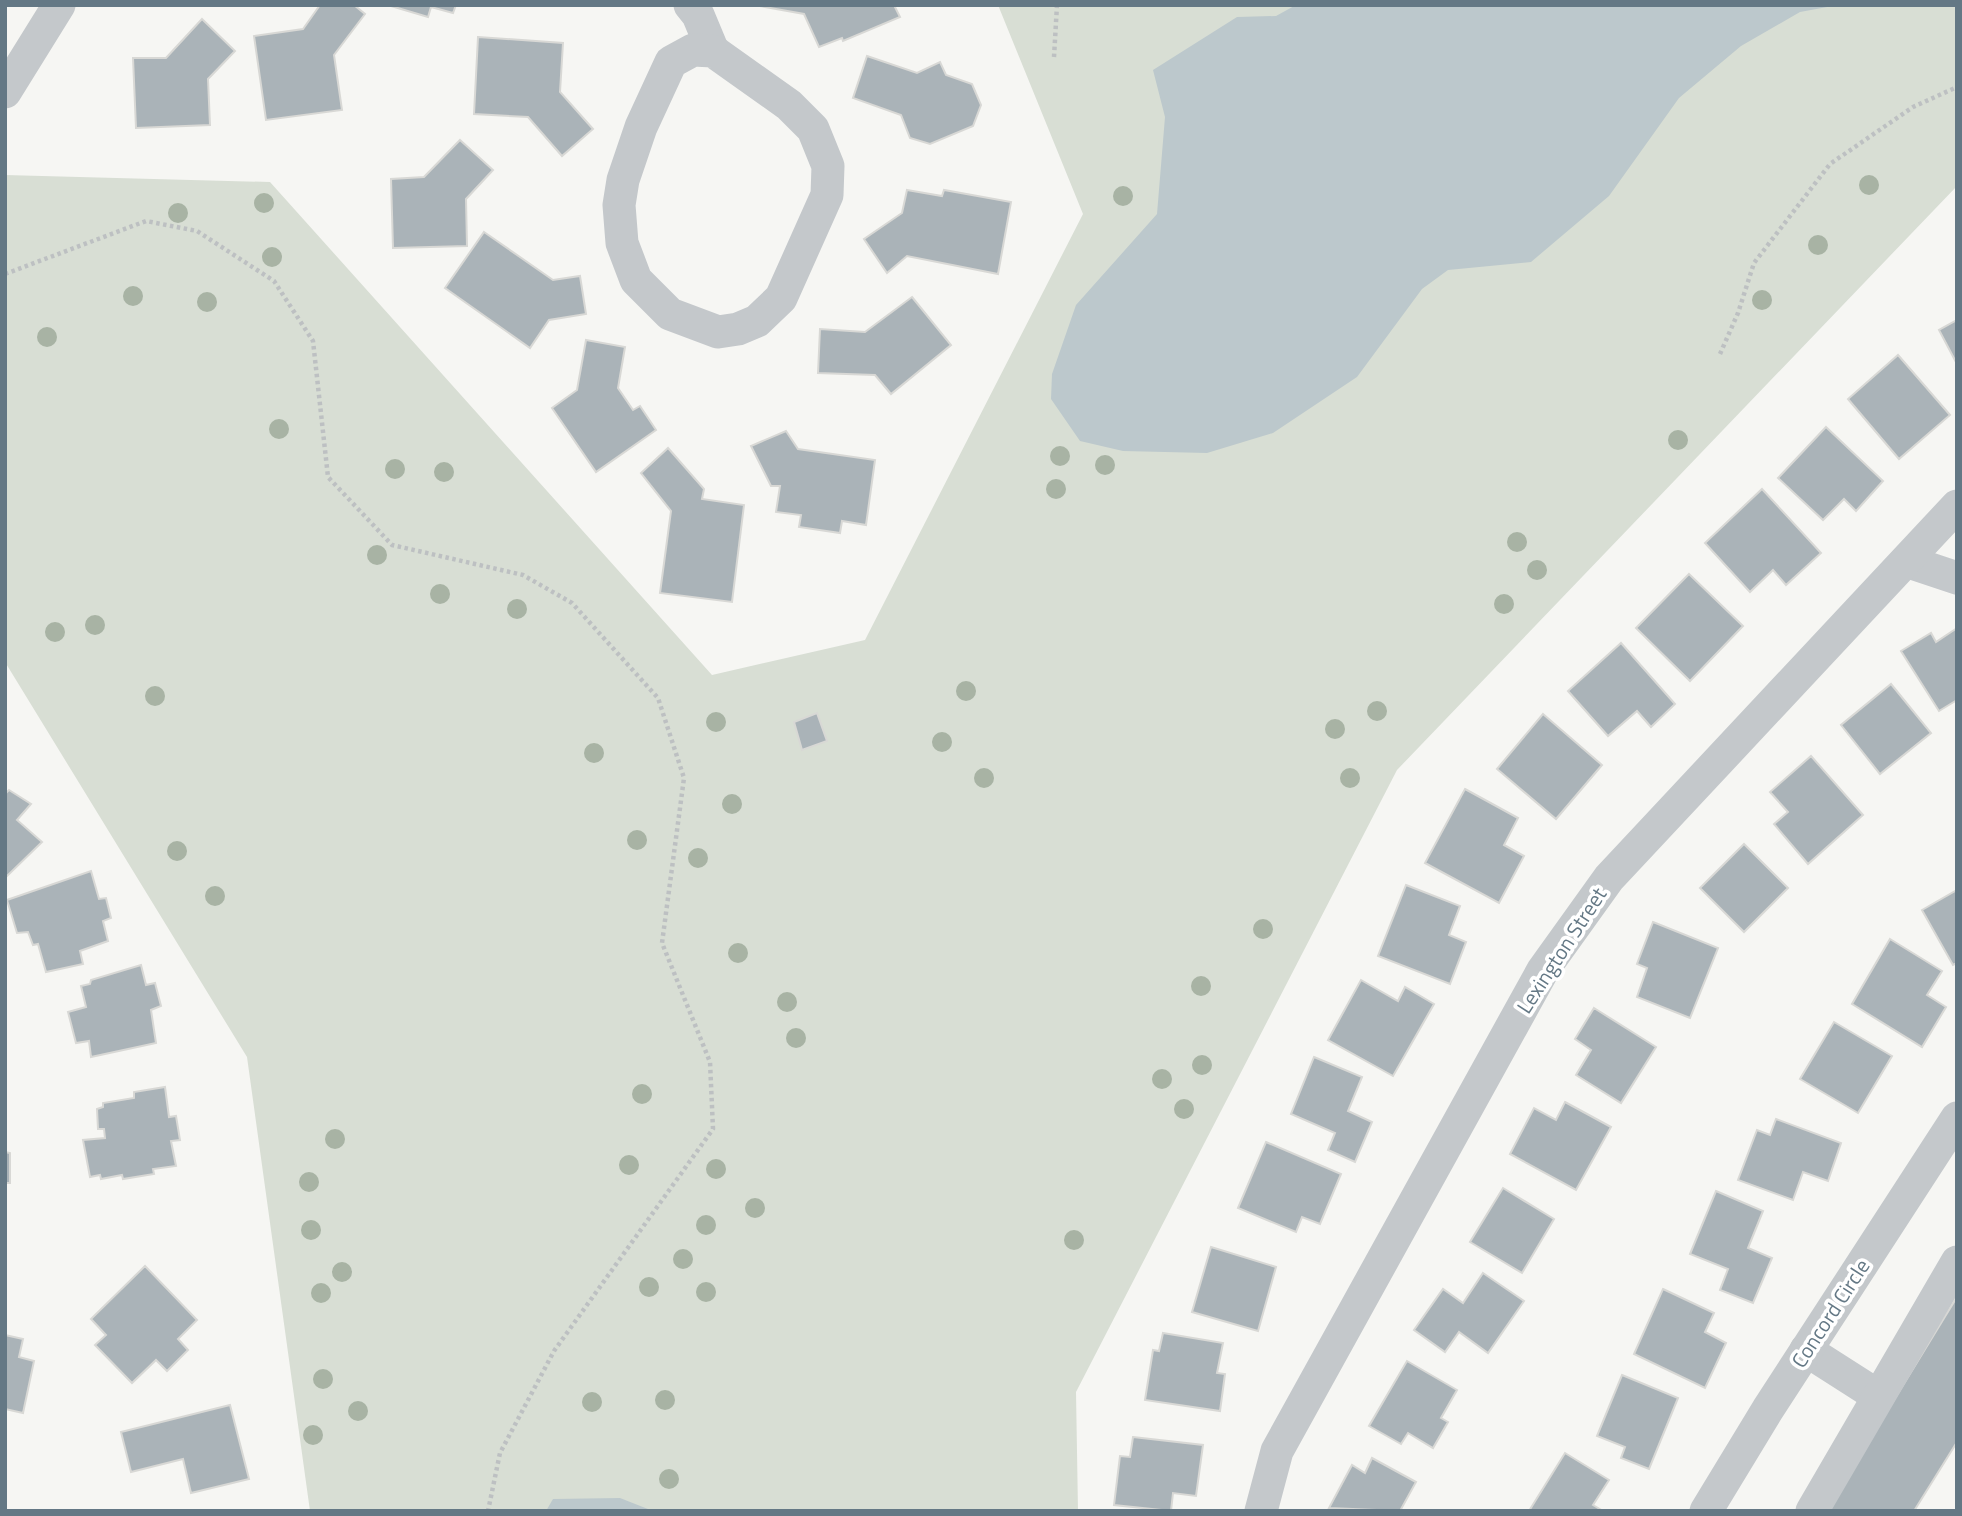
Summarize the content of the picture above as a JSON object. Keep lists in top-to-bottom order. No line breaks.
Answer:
{"streets":{"street":["Lexington Street","Concord Circle"]}}
